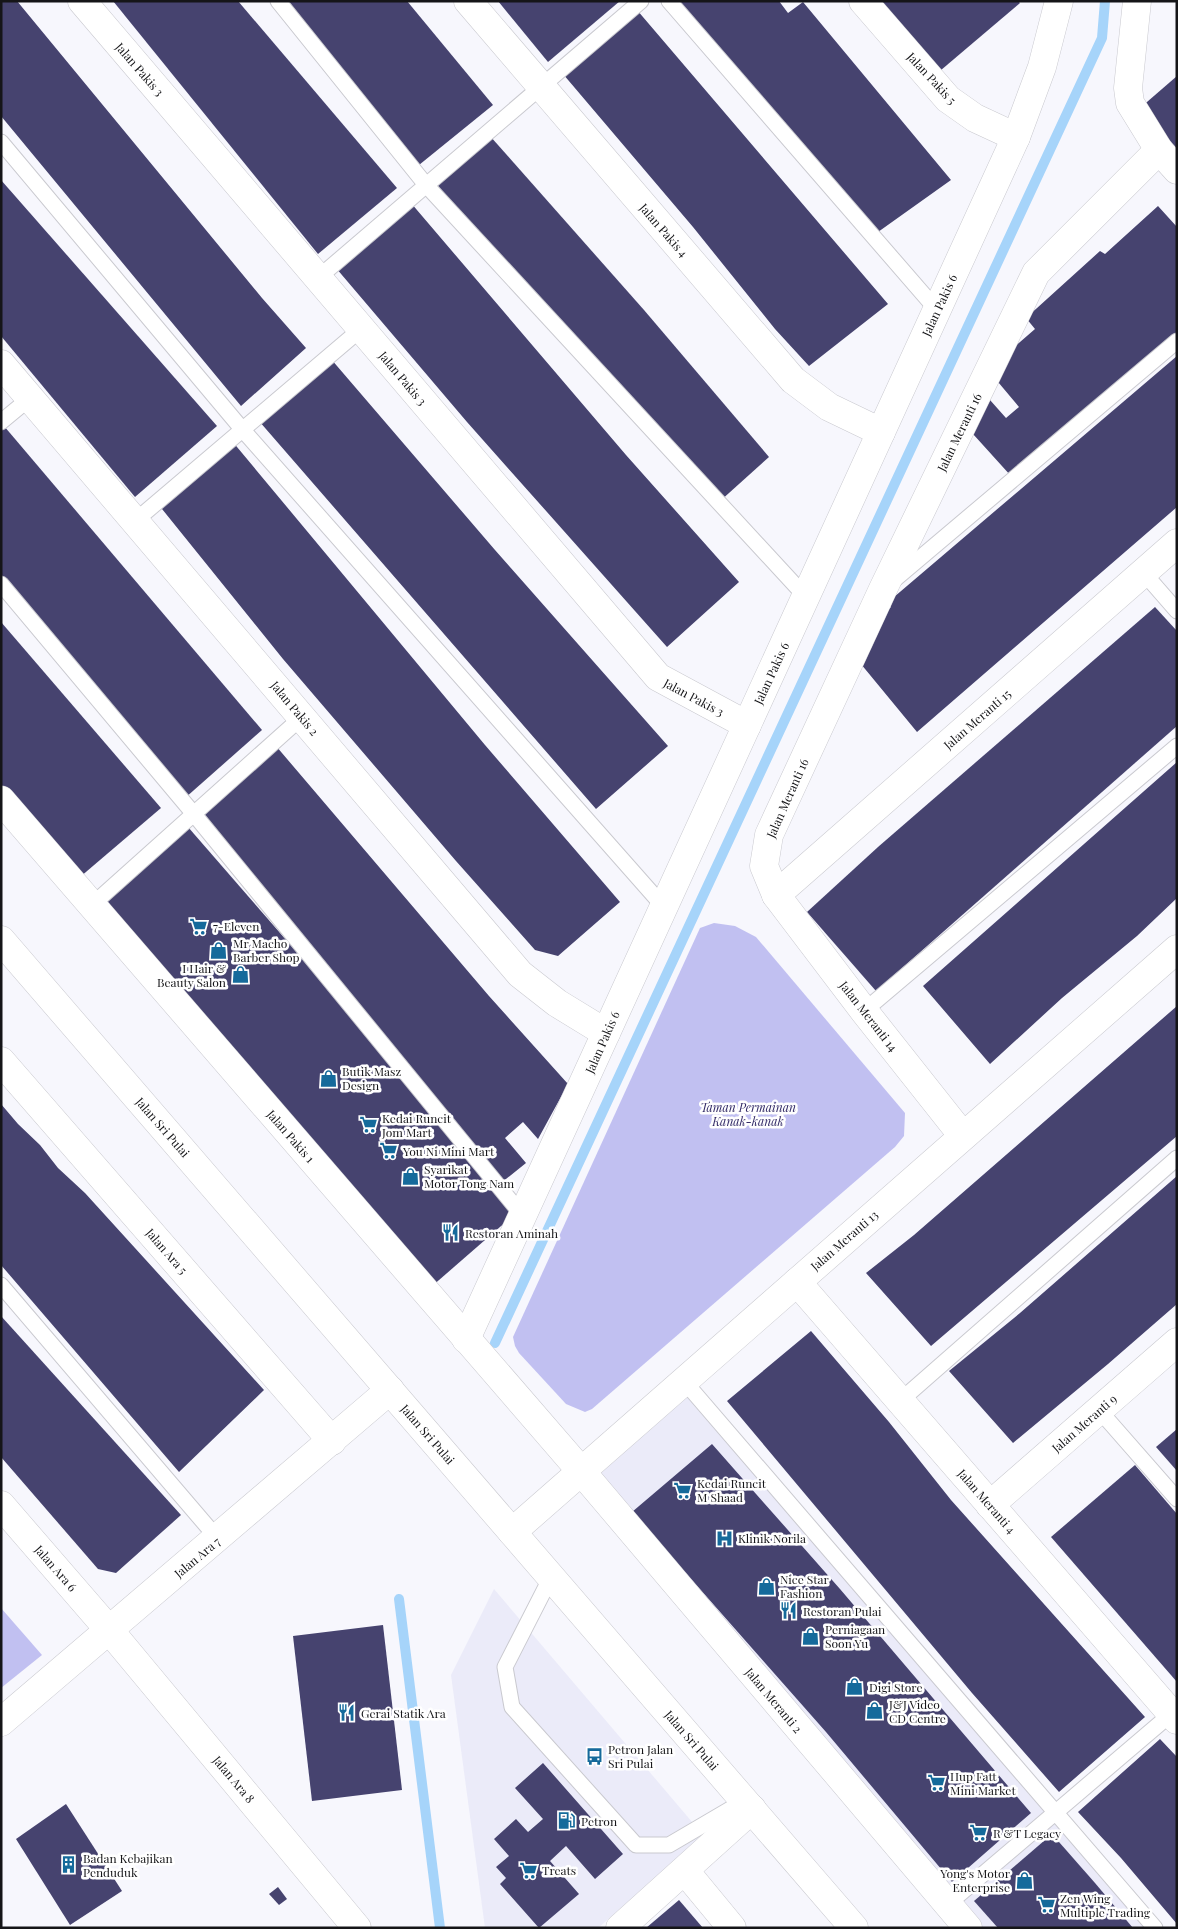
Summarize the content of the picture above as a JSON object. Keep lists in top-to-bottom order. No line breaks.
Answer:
{"streets":{"street":["Jalan Pakis 3","Jalan Pakis 5","Jalan Pakis 4","Jalan Pakis 6","Jalan Meranti 16","Jalan Pakis 2","Jalan Meranti 15","Jalan Meranti 14","Jalan Sri Pulai","Jalan Pakis 1","Jalan Meranti 13","Jalan Ara 5","Jalan Meranti 9","Jalan Meranti 4","Jalan Ara 7","Jalan Ara 6","Jalan Meranti 2","Jalan Ara 8"]},"crossings":[["Jalan Pakis 3","Jalan Pakis 6"],["Jalan Pakis 5","Jalan Pakis 6"],["Jalan Pakis 4","Jalan Pakis 6"],["Jalan Pakis 6","Jalan Pakis 2"],["Jalan Pakis 6","Jalan Pakis 1"],["Jalan Meranti 16","Jalan Meranti 15"],["Jalan Meranti 16","Jalan Meranti 14"],["Jalan Meranti 15","Jalan Meranti 14"],["Jalan Meranti 14","Jalan Meranti 13"],["Jalan Sri Pulai","Jalan Meranti 13"],["Jalan Sri Pulai","Jalan Ara 7"],["Jalan Pakis 1","Jalan Meranti 13"],["Jalan Pakis 1","Jalan Meranti 2"],["Jalan Meranti 13","Jalan Meranti 4"],["Jalan Meranti 13","Jalan Meranti 2"],["Jalan Ara 5","Jalan Ara 7"],["Jalan Meranti 9","Jalan Meranti 4"],["Jalan Ara 7","Jalan Ara 6"],["Jalan Ara 7","Jalan Ara 8"],["Jalan Ara 6","Jalan Ara 8"]],"parks":["Taman Permainan Kanak-kanak"],"places":{"supermarket":["7-Eleven","Kedai Runcit Jom Mart","You Ni Mini Mart","Kedai Runcit M Shaad","Hup Fatt Mini Market","R &T Legacy","Treats","Zen Wing Multiple Trading"],"shop":["Mr Macho Barber Shop","I Hair & Beauty Salon","Butik Masz Design","Syarikat Motor Tong Nam","Nice Star Fashion","Perniagaan Soon Yu","Digi Store","J&J Video CD Centre","Yong's Motor Enterprise"],"restaurant":["Restoran Aminah","Restoran Pulai","Gerai Statik Ara"],"hospital":["Klinik Norila"],"bus stop":["Petron Jalan Sri Pulai"],"fuel station":["Petron"],"building":["Badan Kebajikan Penduduk"]}}
